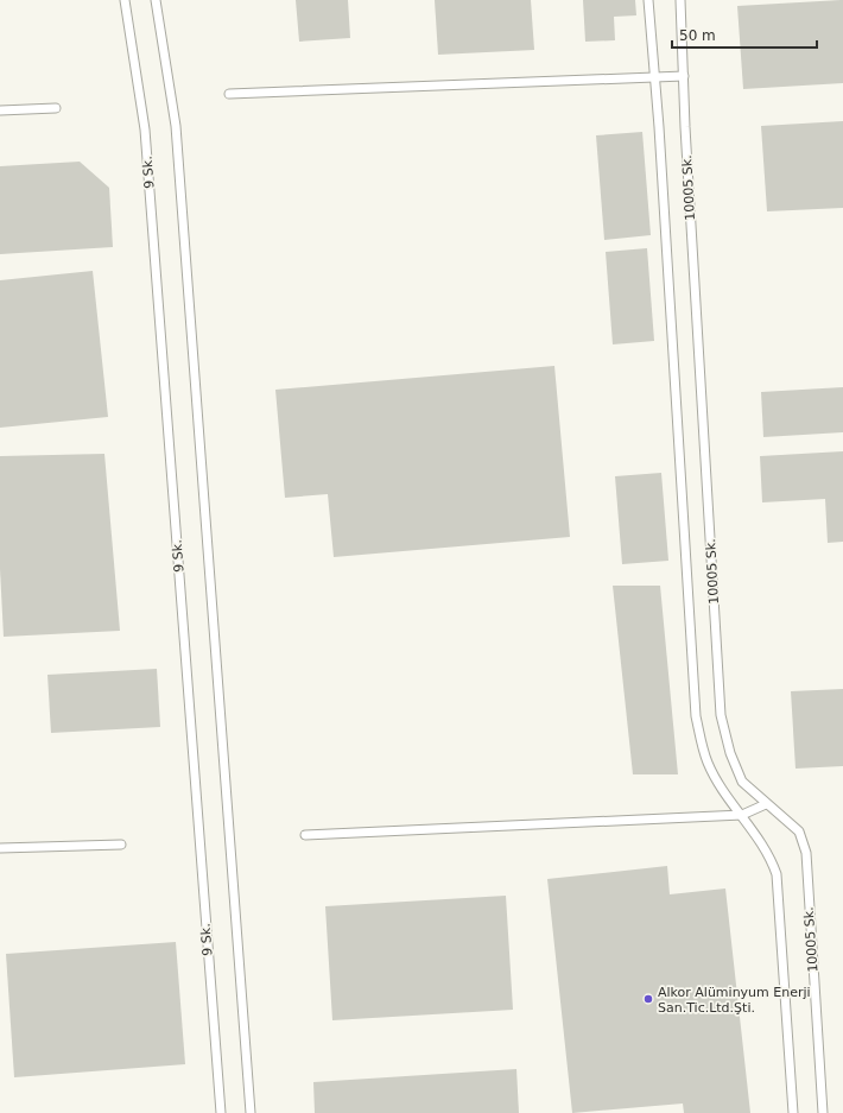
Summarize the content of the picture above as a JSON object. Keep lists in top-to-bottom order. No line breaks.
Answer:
{"streets":{"lane":["9 Sk.","10005 Sk."]},"places":["Alkor Alüminyum Enerji San.Tic.Ltd.Şti."],"scale_bar":"50 m"}
